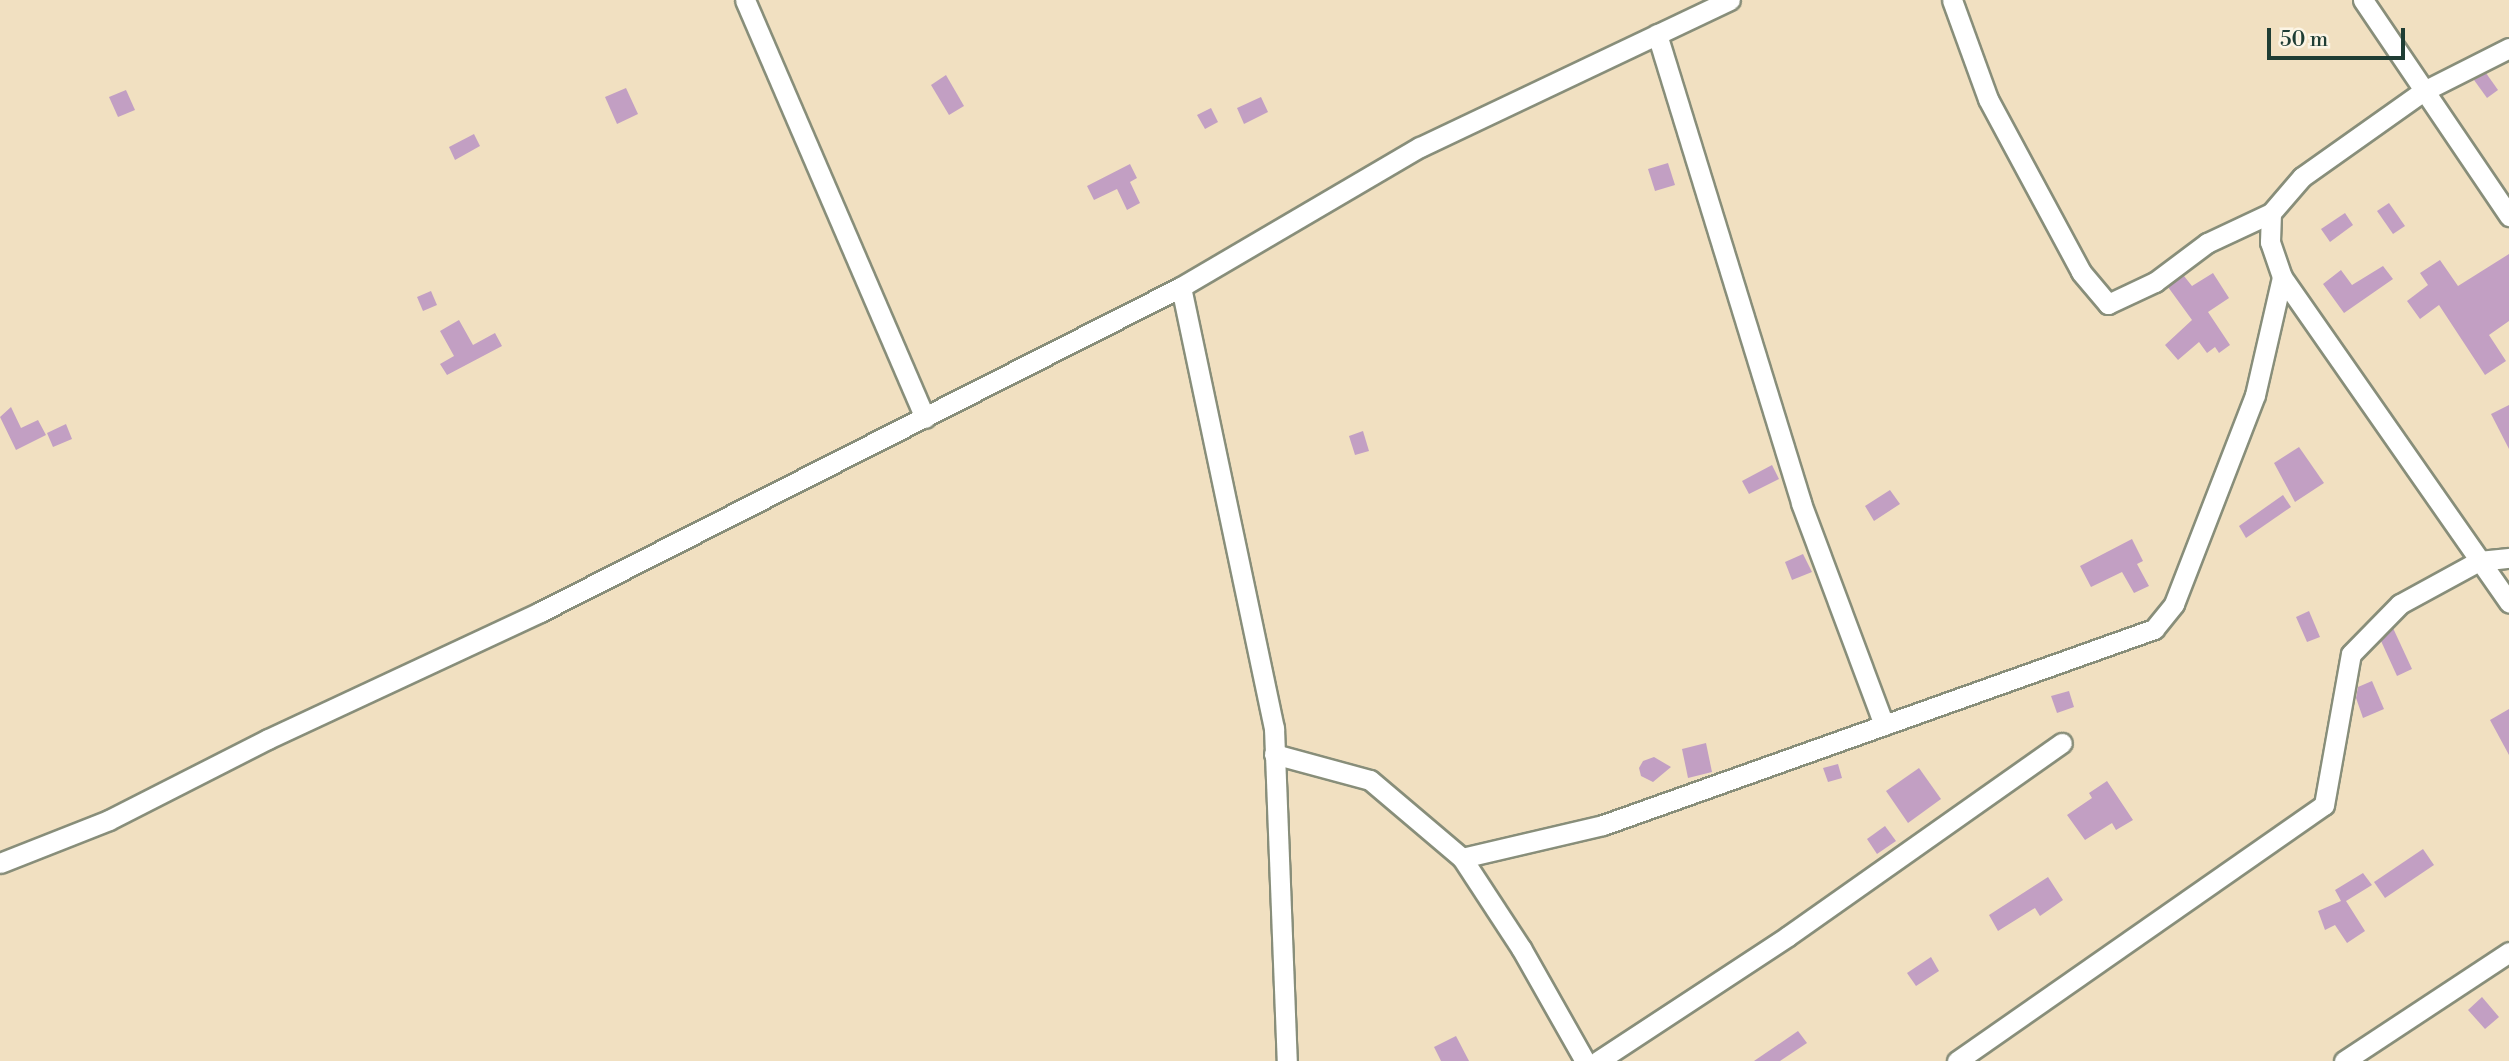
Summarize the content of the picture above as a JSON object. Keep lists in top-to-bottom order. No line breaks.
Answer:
{"scale_bar":"50 m"}
